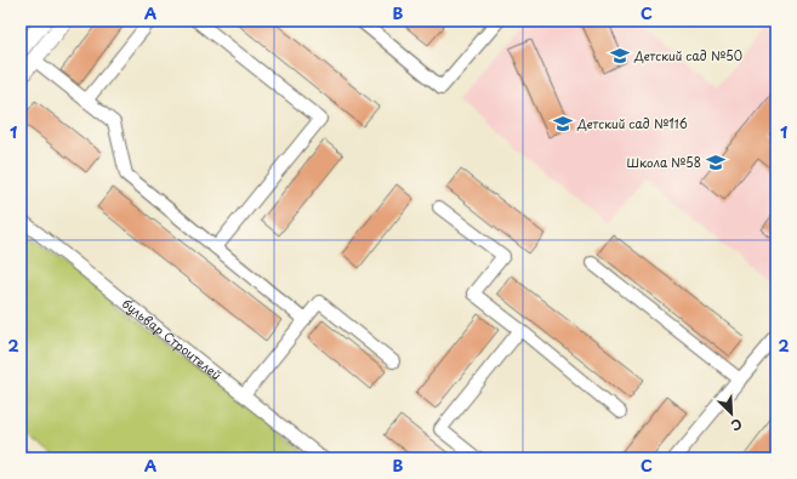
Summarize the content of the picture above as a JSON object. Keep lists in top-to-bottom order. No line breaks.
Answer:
{"streets":{"street":["бульвар Строителей"]},"places":{"school or university":["Детский сад №50","Детский сад №116","Школа №58"]},"north":"bottom right","grid":{"columns":["A","B","C"],"rows":["1","2"]}}
